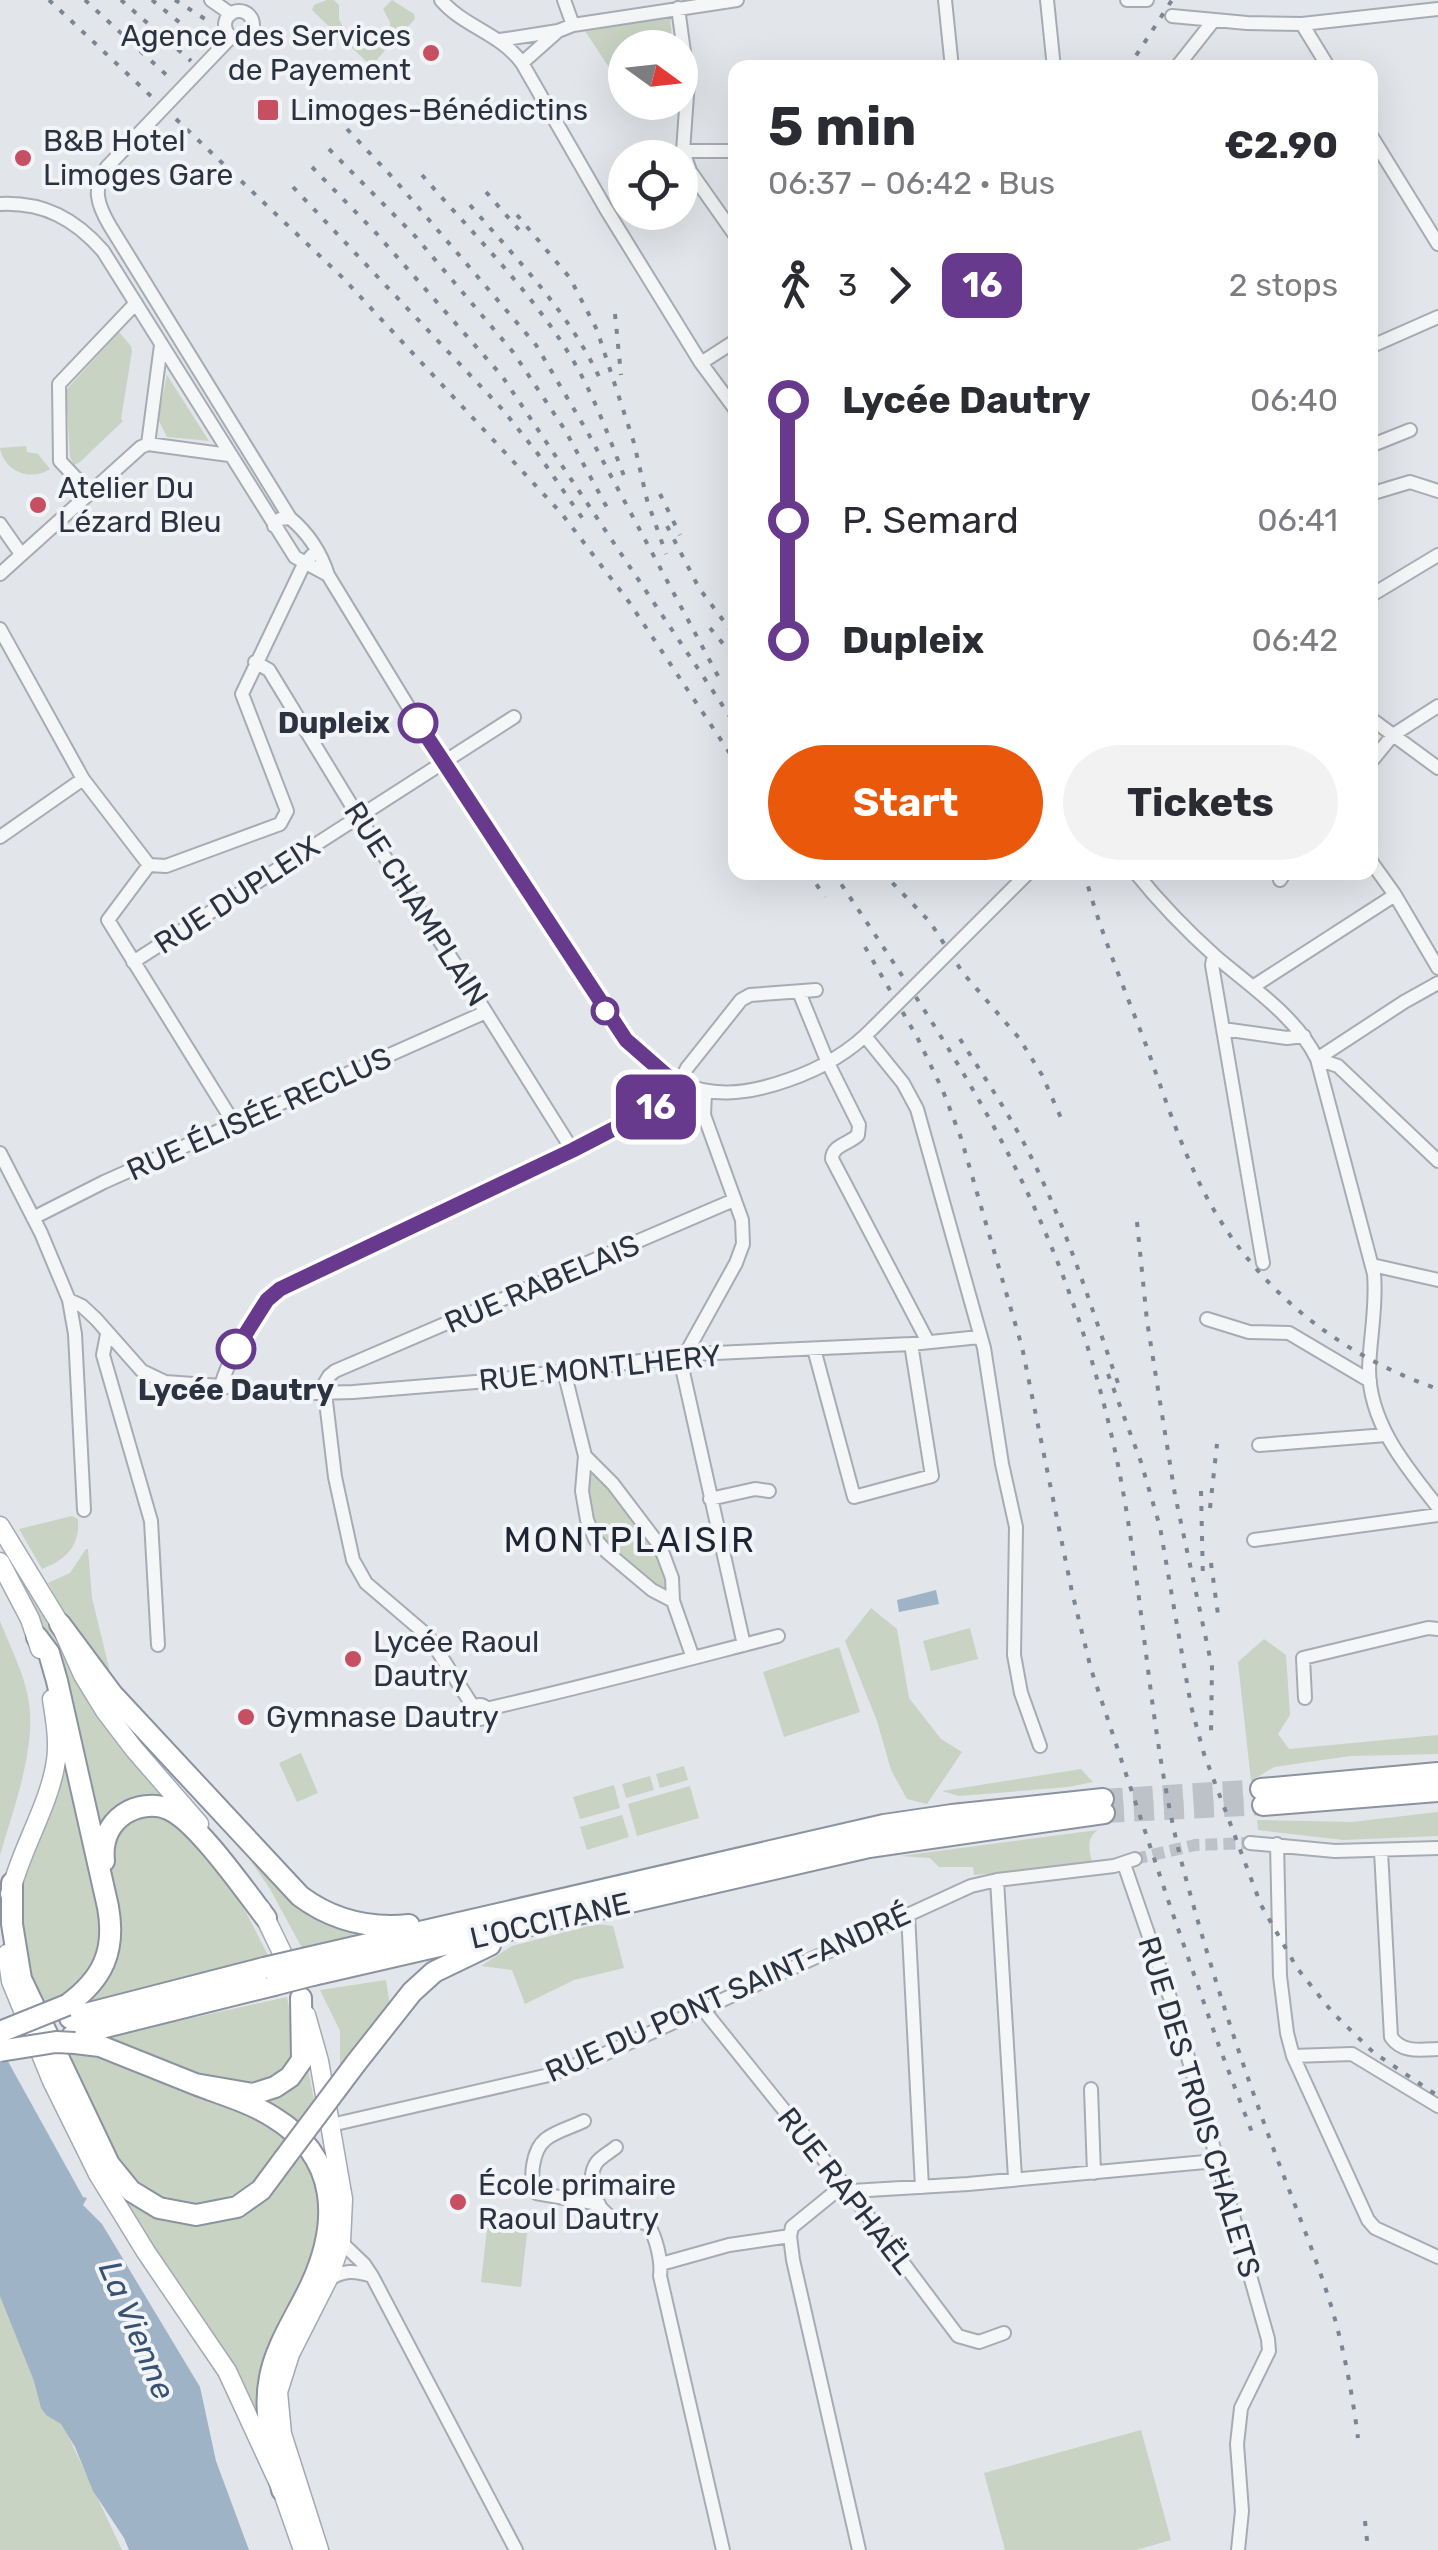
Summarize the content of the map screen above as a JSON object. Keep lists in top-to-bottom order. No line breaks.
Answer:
{"streets":{"highway":["L'OCCITANE"],"street":["RUE DUPLEIX","RUE CHAMPLAIN","RUE ÉLISÉE RECLUS","RUE RABELAIS","RUE MONTLHERY","RUE DU PONT SAINT-ANDRÉ","RUE DES TROIS CHALETS","RUE RAPHAËL"]},"crossings":[["RUE DUPLEIX","RUE CHAMPLAIN"],["RUE CHAMPLAIN","RUE ÉLISÉE RECLUS"],["RUE RABELAIS","RUE MONTLHERY"],["RUE DU PONT SAINT-ANDRÉ","RUE DES TROIS CHALETS"],["RUE DU PONT SAINT-ANDRÉ","RUE RAPHAËL"]],"districts":["MONTPLAISIR"],"water":["La Vienne"],"places":{"other":["Agence des Services de Payement","B&B Hotel Limoges Gare","Atelier Du Lézard Bleu","Dupleix","Lycée Dautry","Lycée Raoul Dautry","Gymnase Dautry","École primaire Raoul Dautry"],"transit":["Limoges-Bénédictins"]},"lines":["bus line 16"],"north":"right","page":{"on_map":"16","heading":["5 min","06:37 – 06:42 · Bus","€2.90"],"legs":["3","16","2 stops"],"list":[{"name":"Lycée Dautry","value":"06:40"},{"name":"P. Semard","value":"06:41"},{"name":"Dupleix","value":"06:42"}],"buttons":["Start","Tickets"]}}
